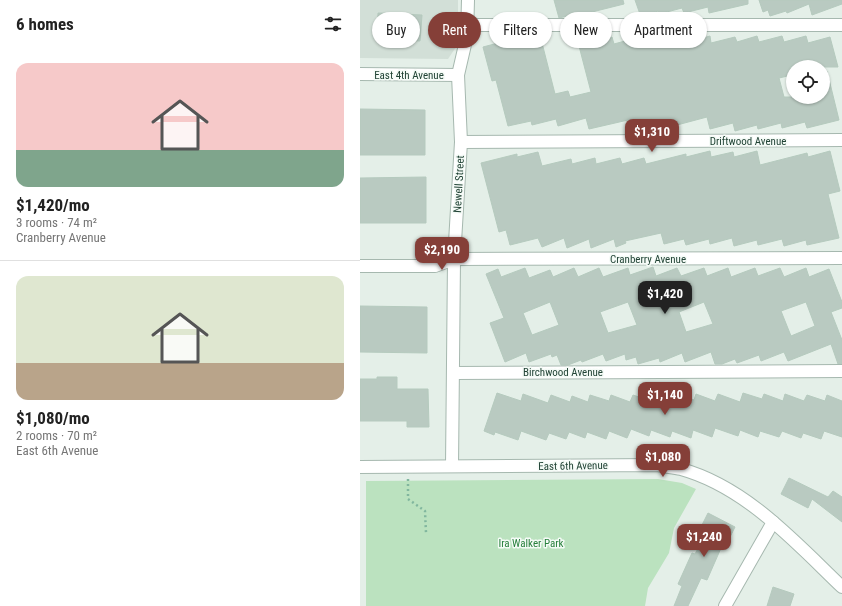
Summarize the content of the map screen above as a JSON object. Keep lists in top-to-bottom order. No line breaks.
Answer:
{"streets":{"street":["East 4th Avenue","Driftwood Avenue","Newell Street","Cranberry Avenue","Birchwood Avenue","East 6th Avenue"]},"crossings":[["East 4th Avenue","Newell Street"],["Driftwood Avenue","Newell Street"],["Newell Street","Cranberry Avenue"],["Newell Street","Birchwood Avenue"],["Newell Street","East 6th Avenue"]],"parks":["Ira Walker Park"],"page":{"heading":"6 homes","chip":["Buy","Rent","Filters","New","Apartment"],"list":[{"name":"$1,420/mo","note":"3 rooms · 74 m² · Cranberry Avenue"},{"name":"$1,080/mo","note":"2 rooms · 70 m² · East 6th Avenue"}],"price":["$1,310","$2,190","$1,420","$1,140","$1,080","$1,240"]}}
